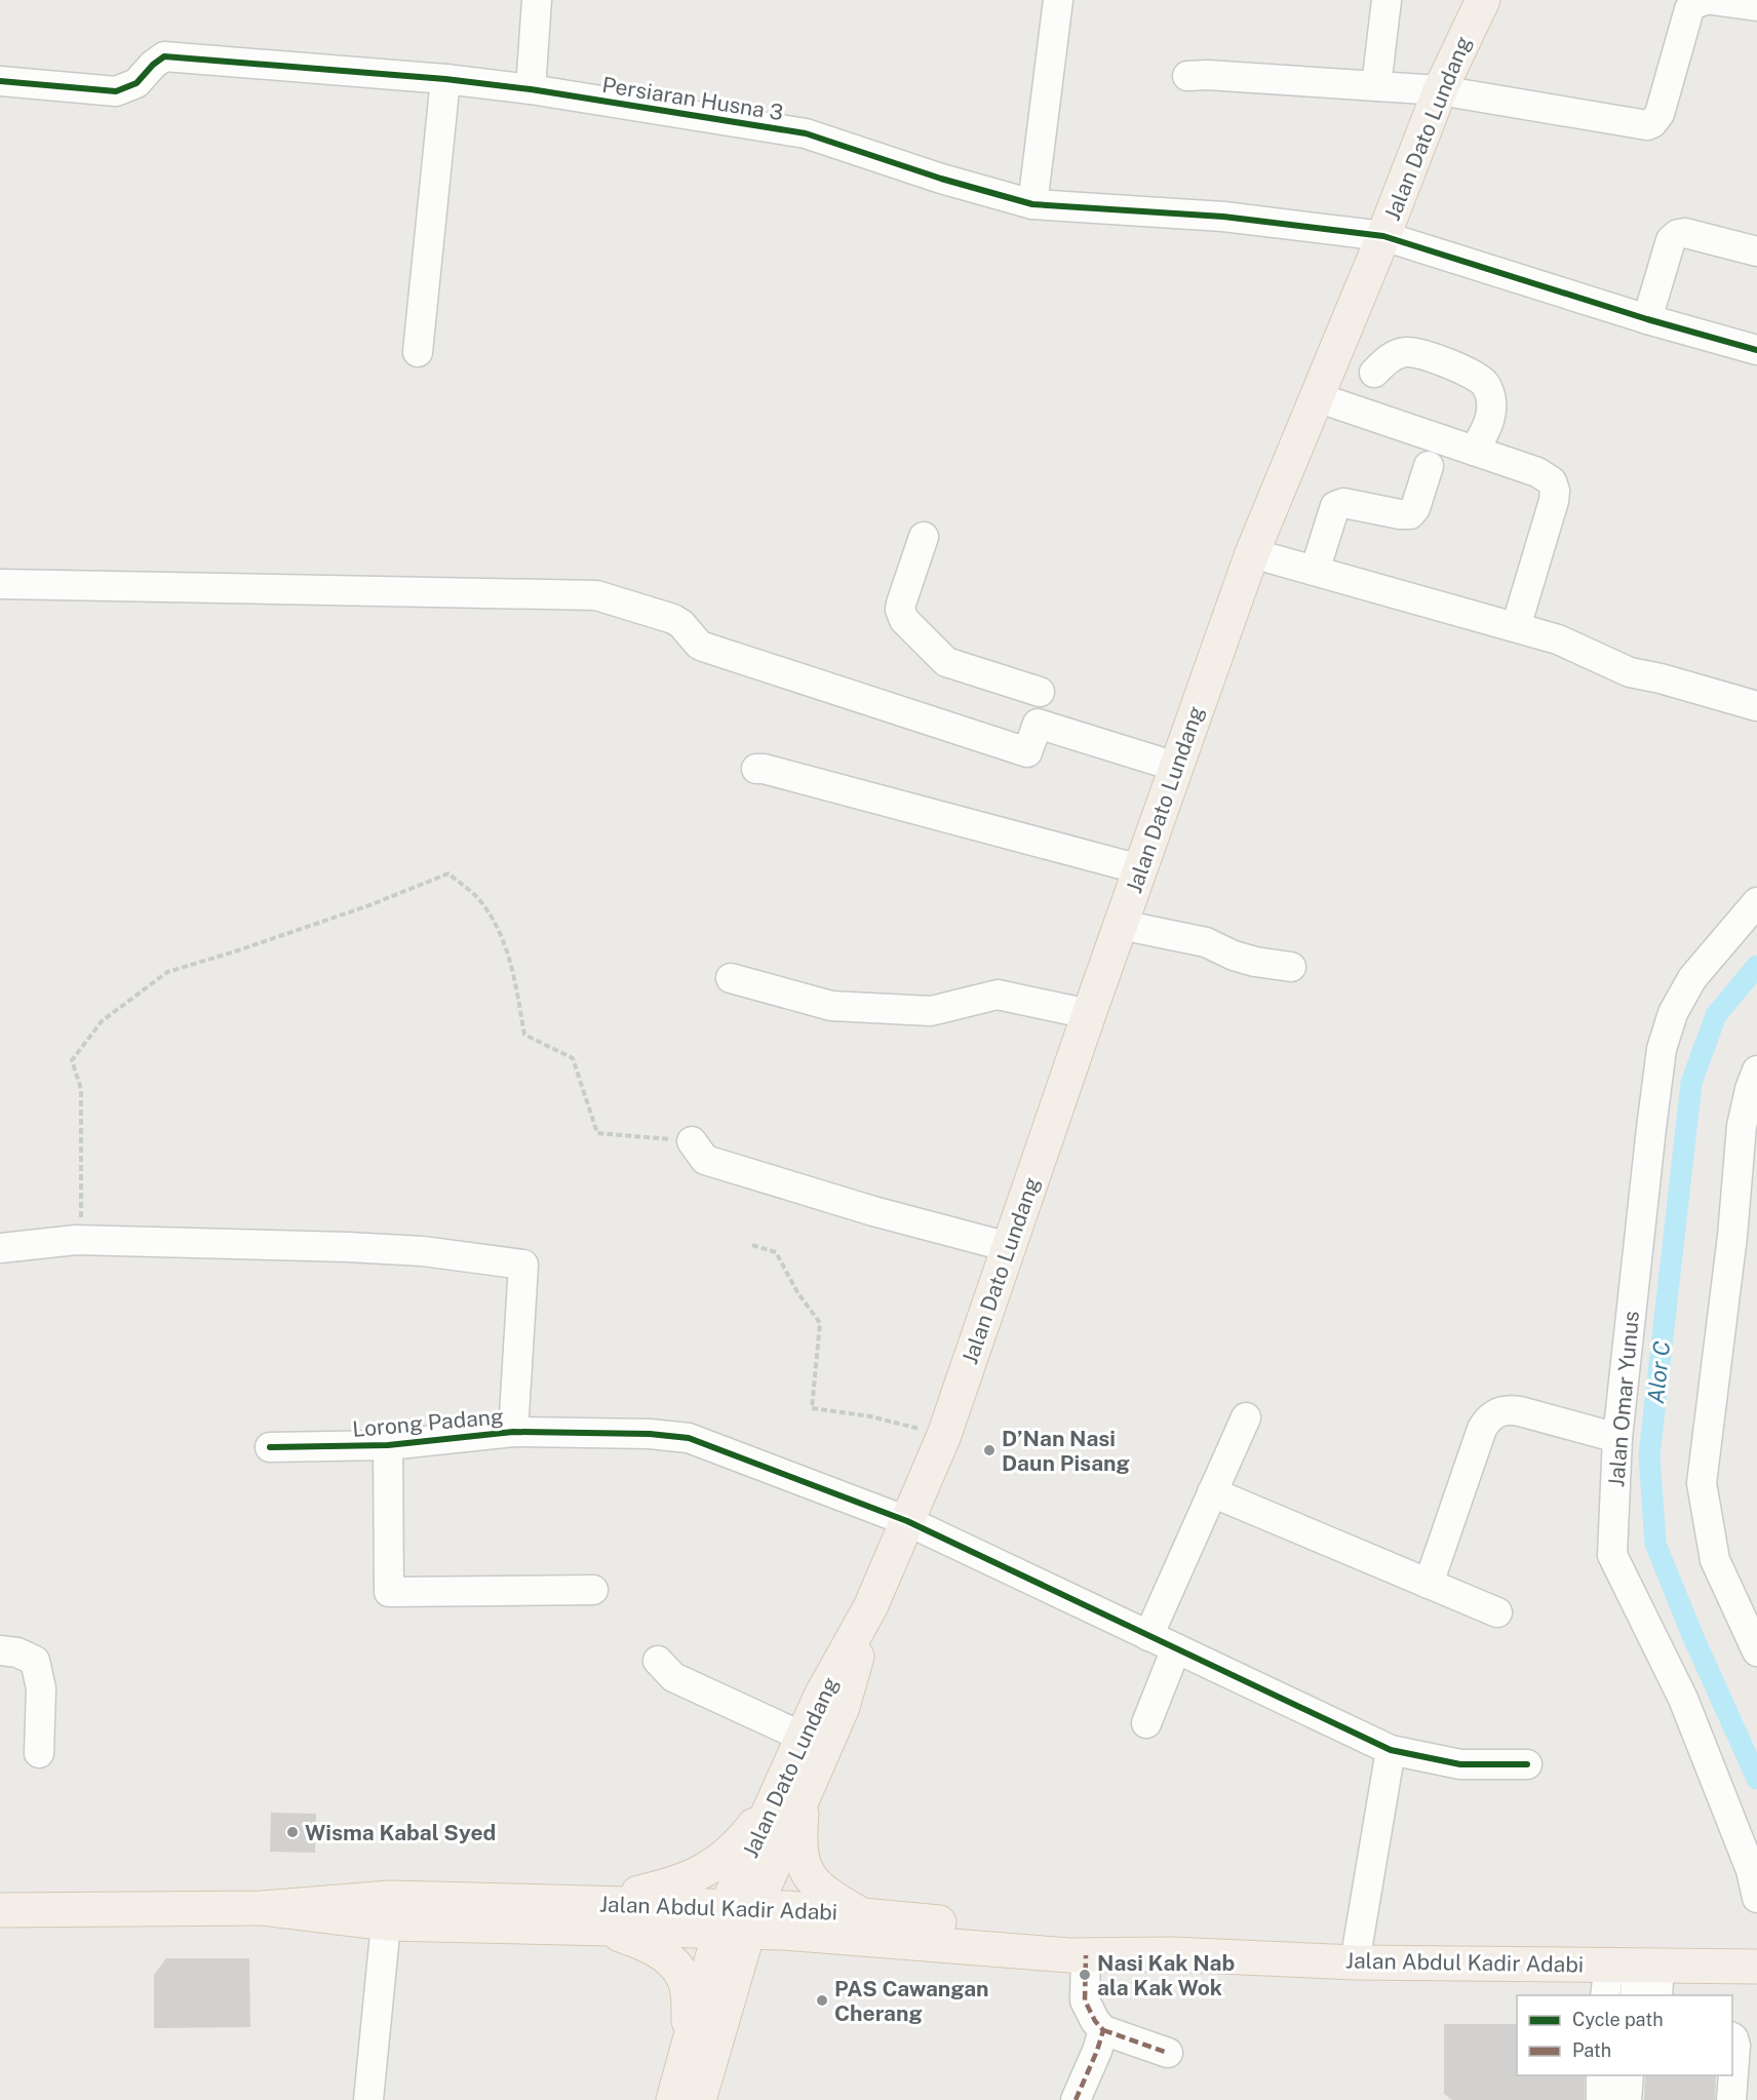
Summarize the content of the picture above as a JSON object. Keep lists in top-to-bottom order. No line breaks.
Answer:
{"streets":{"main road":["Jalan Dato Lundang","Jalan Abdul Kadir Adabi"],"street":["Persiaran Husna 3","Jalan Omar Yunus","Lorong Padang"]},"crossings":[["Persiaran Husna 3","Jalan Dato Lundang"],["Jalan Dato Lundang","Lorong Padang"],["Jalan Dato Lundang","Jalan Abdul Kadir Adabi"]],"water":["Alor C"],"places":["D’Nan Nasi Daun Pisang","Wisma Kabal Syed","Nasi Kak Nab ala Kak Wok","PAS Cawangan Cherang"],"legend":["Cycle path","Path"]}
